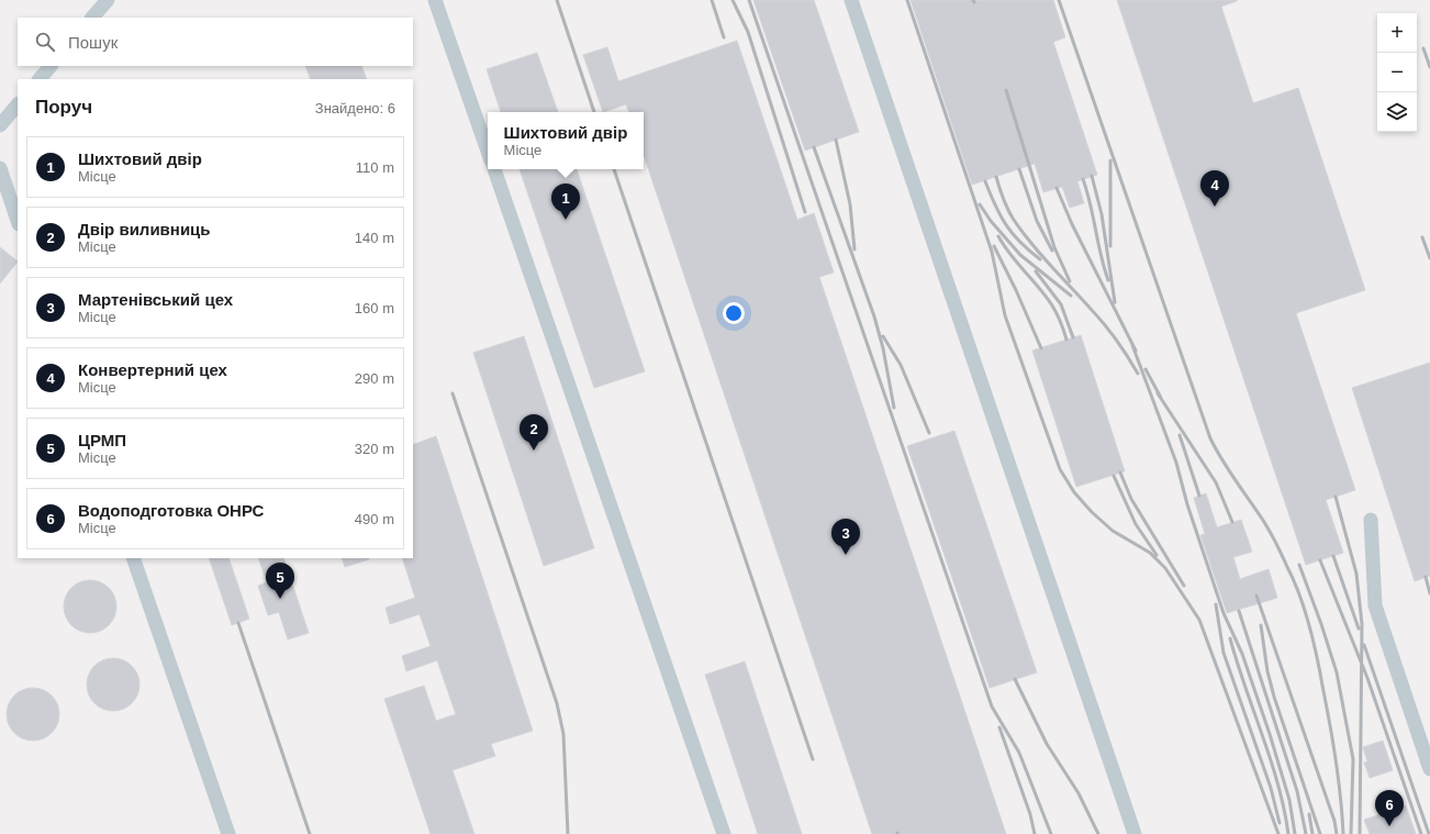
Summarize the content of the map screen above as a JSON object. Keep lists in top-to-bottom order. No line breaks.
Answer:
{"page":{"map_buttons":["+","−"],"search":"Пошук","heading":["Поруч","Знайдено: 6"],"popup":["Шихтовий двір","Місце"],"list":[{"mark":"1","name":"Шихтовий двір","note":"Місце","value":"110 m"},{"mark":"2","name":"Двір виливниць","note":"Місце","value":"140 m"},{"mark":"3","name":"Мартенівський цех","note":"Місце","value":"160 m"},{"mark":"4","name":"Конвертерний цех","note":"Місце","value":"290 m"},{"mark":"5","name":"ЦРМП","note":"Місце","value":"320 m"},{"mark":"6","name":"Водоподготовка ОНРС","note":"Місце","value":"490 m"}],"pins":["4","1","2","3","5","6"]}}
